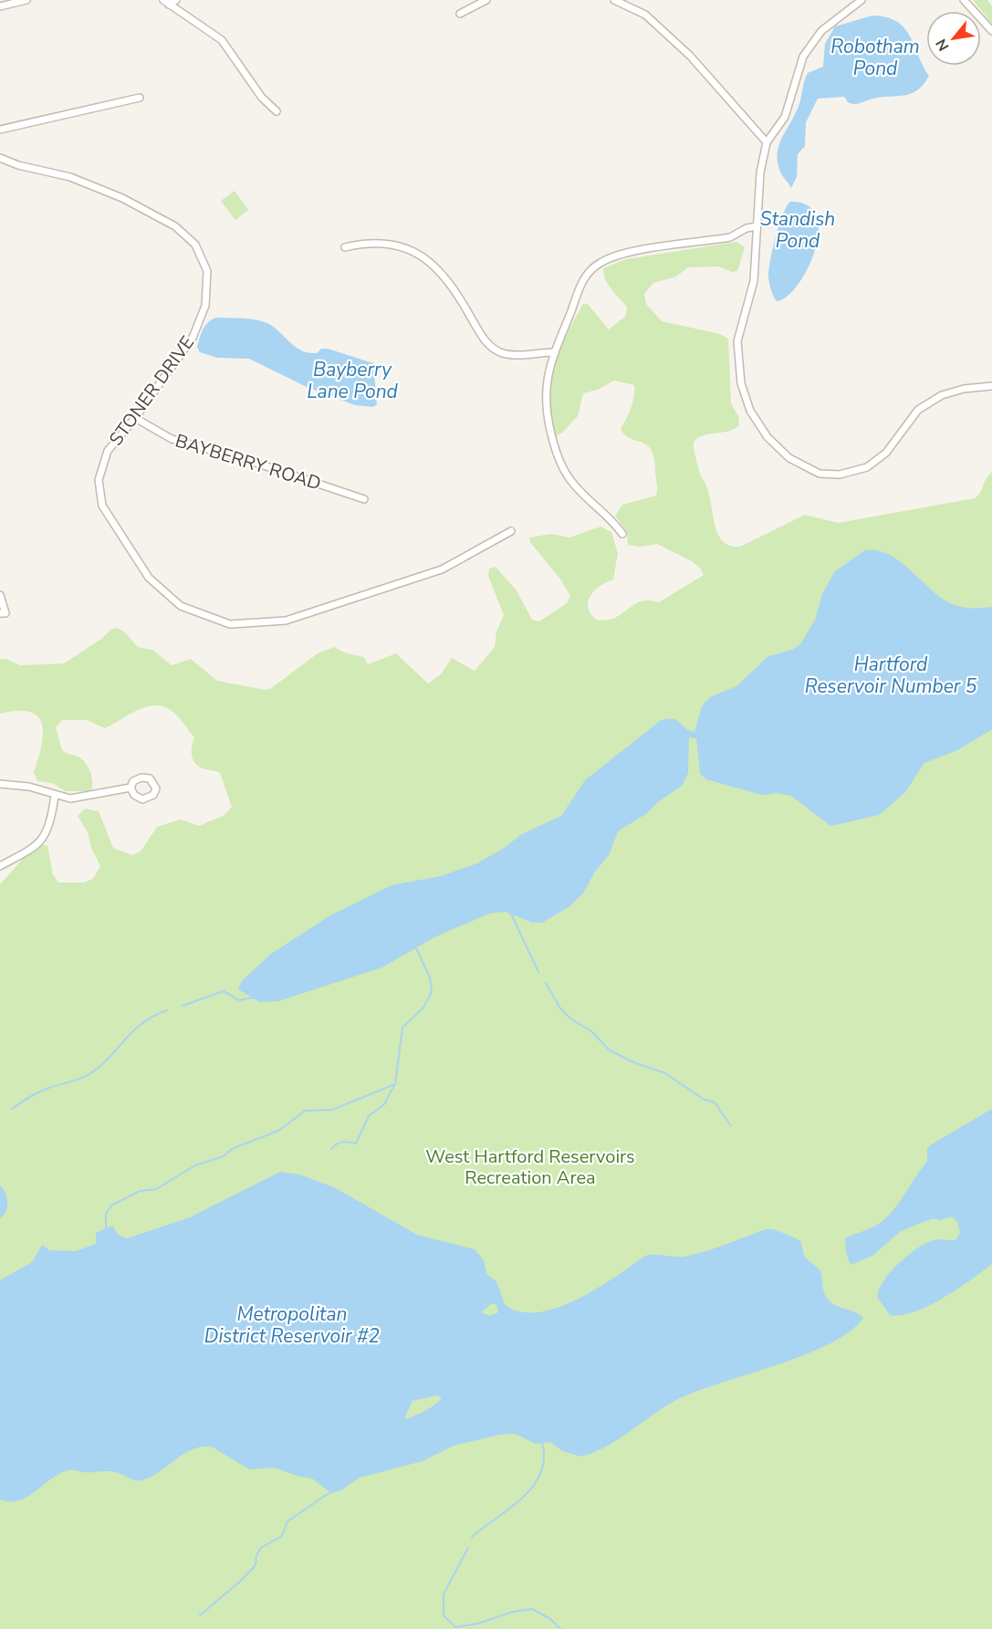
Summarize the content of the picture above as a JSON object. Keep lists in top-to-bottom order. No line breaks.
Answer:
{"streets":{"street":["STONER DRIVE","BAYBERRY ROAD"]},"crossings":[["STONER DRIVE","BAYBERRY ROAD"]],"water":["Robotham Pond","Standish Pond","Bayberry Lane Pond","Hartford Reservoir Number 5","Metropolitan District Reservoir #2"],"parks":["West Hartford Reservoirs Recreation Area"],"north":"bottom left"}
